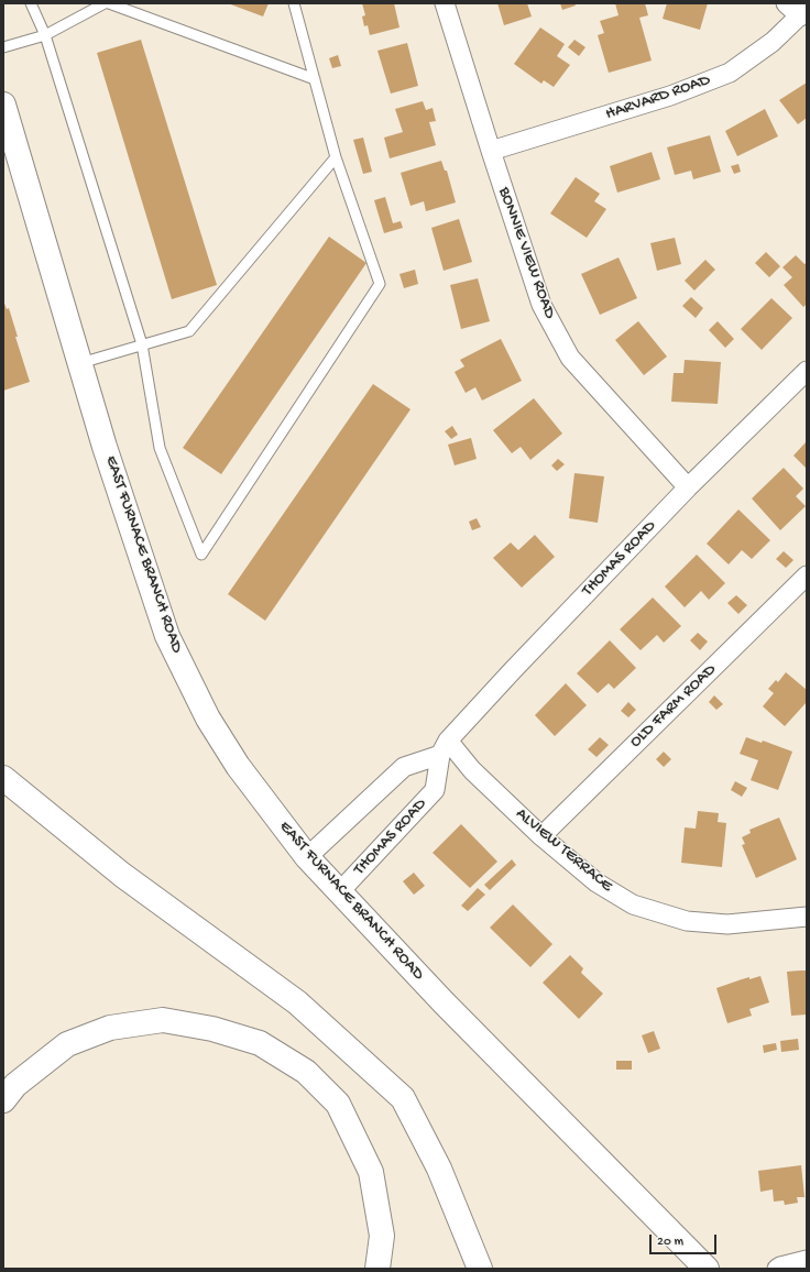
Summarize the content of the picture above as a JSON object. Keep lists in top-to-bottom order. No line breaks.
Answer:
{"streets":{"main road":["EAST FURNACE BRANCH ROAD"],"street":["HARVARD ROAD","BONNIE VIEW ROAD","THOMAS ROAD","OLD FARM ROAD","ALVIEW TERRACE"]},"crossings":[["HARVARD ROAD","BONNIE VIEW ROAD"],["BONNIE VIEW ROAD","THOMAS ROAD"],["EAST FURNACE BRANCH ROAD","THOMAS ROAD"],["THOMAS ROAD","ALVIEW TERRACE"],["OLD FARM ROAD","ALVIEW TERRACE"]],"scale_bar":"20 m"}
